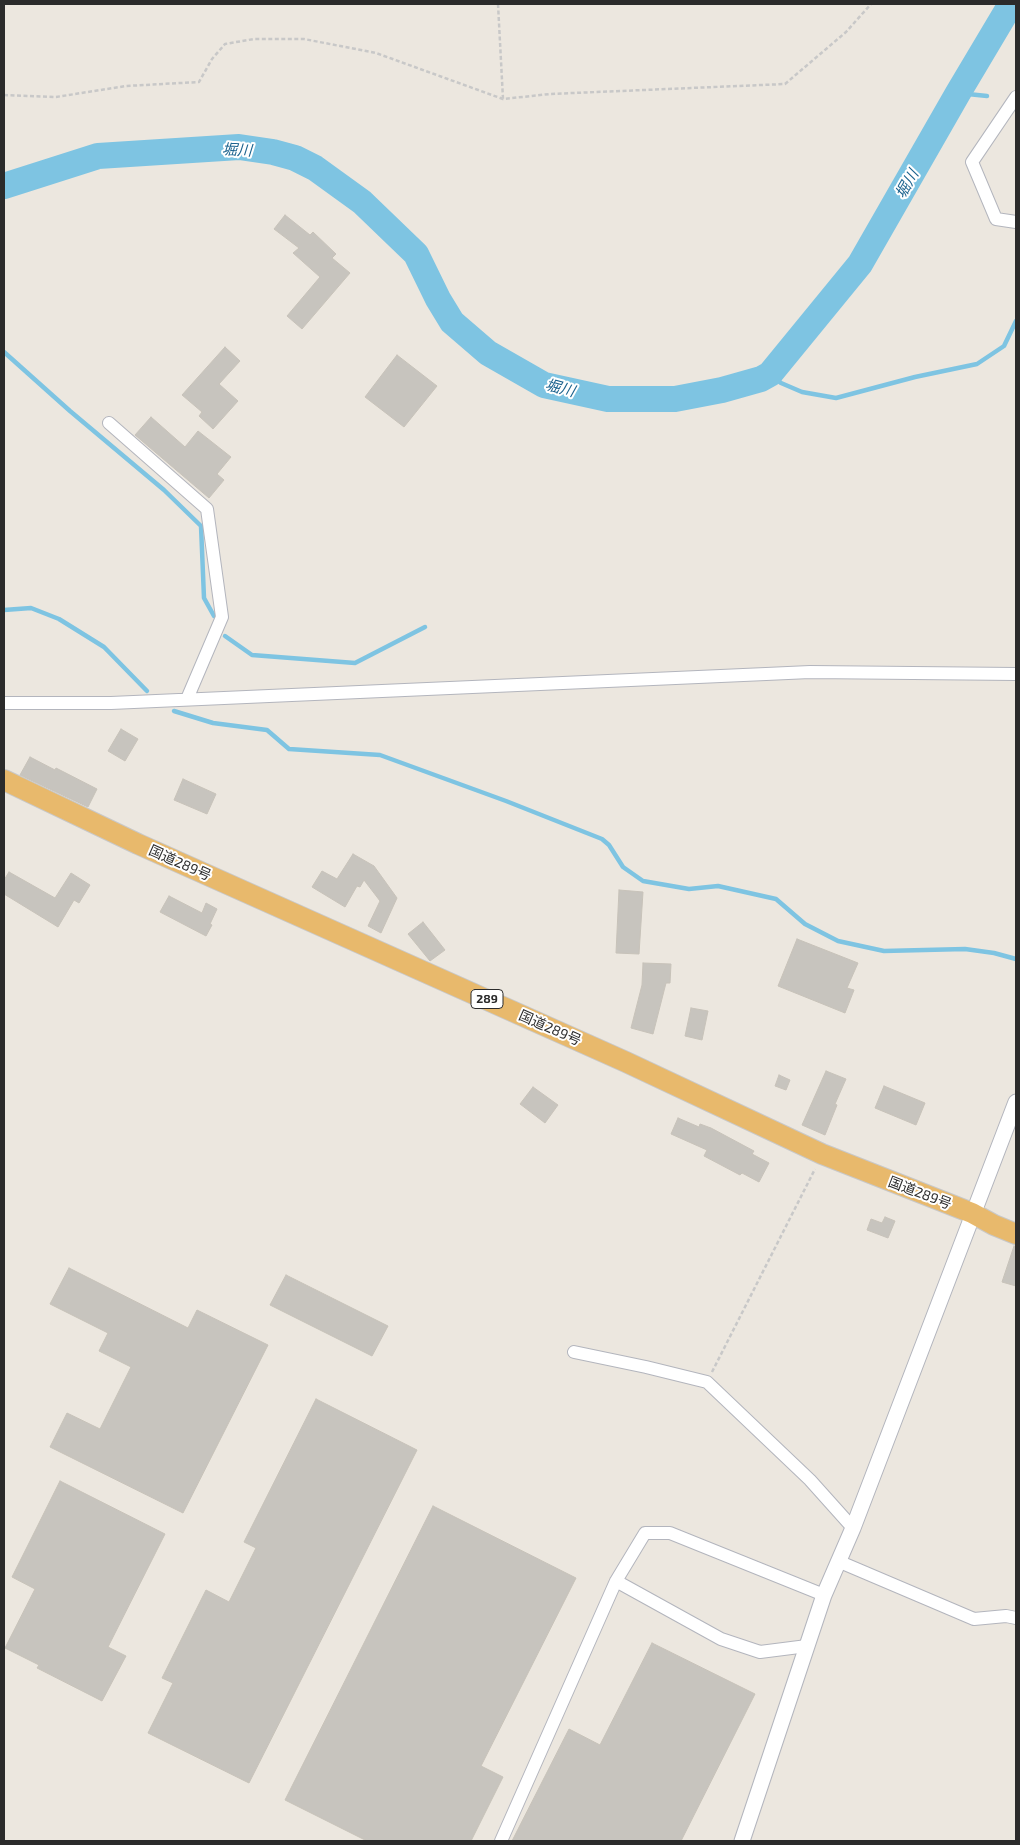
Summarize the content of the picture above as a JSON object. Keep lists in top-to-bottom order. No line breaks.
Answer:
{"streets":{"highway":["国道289号","289"]},"water":["堀川"]}
